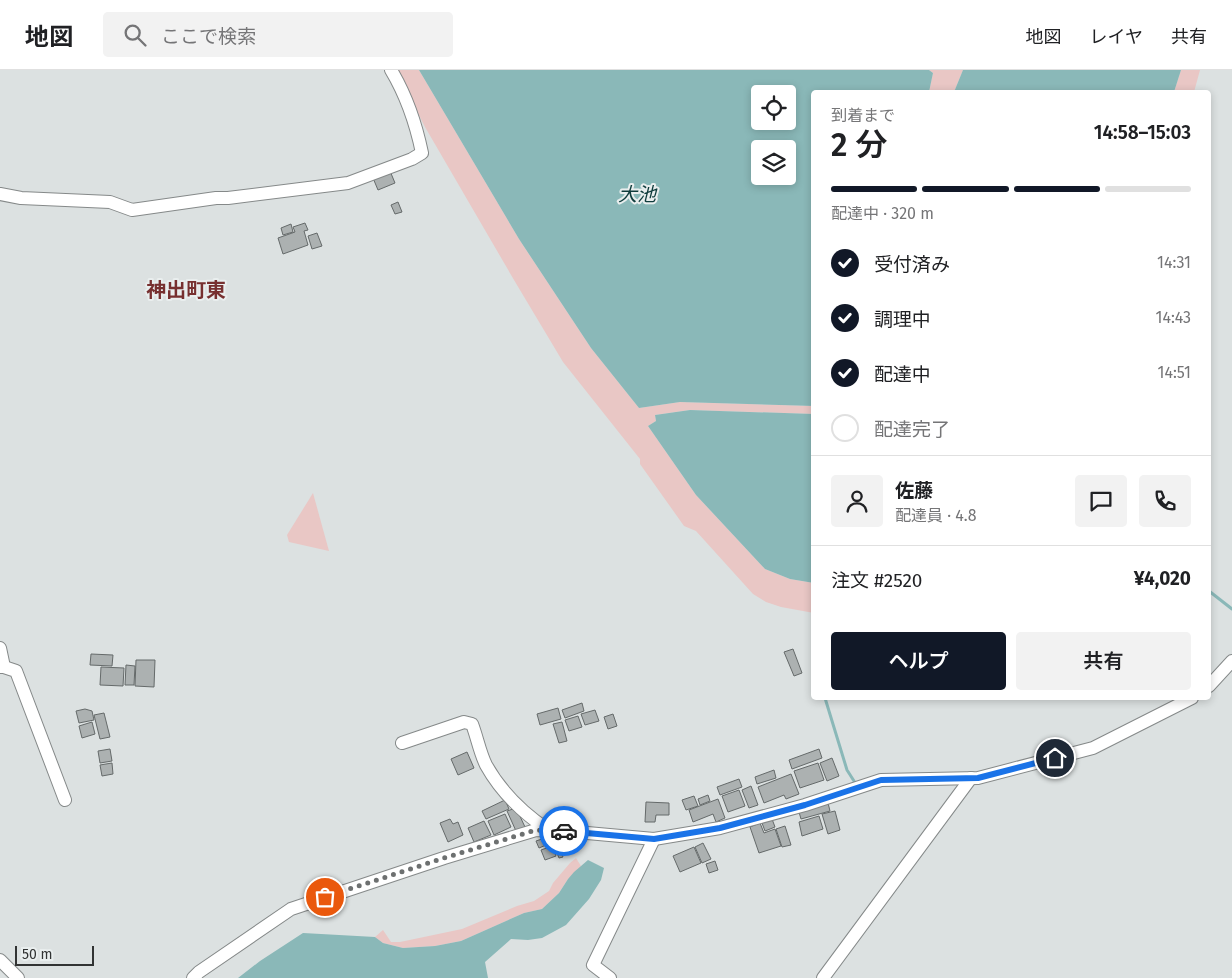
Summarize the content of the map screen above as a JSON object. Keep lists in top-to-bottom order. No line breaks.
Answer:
{"districts":["神出町東"],"water":["大池"],"scale_bar":"50 m","page":{"header":"地図","search":"ここで検索","nav":["地図","レイヤ","共有"],"heading":["2 分","到着まで","14:58–15:03"],"panel":["佐藤","配達員 · 4.8","注文 #2520","¥4,020"],"bar":"配達中 · 320 m","list":[["受付済み","14:31"],["調理中","14:43"],["配達中","14:51"],"配達完了"],"buttons":["ヘルプ","共有"],"scale":"50 m"}}
